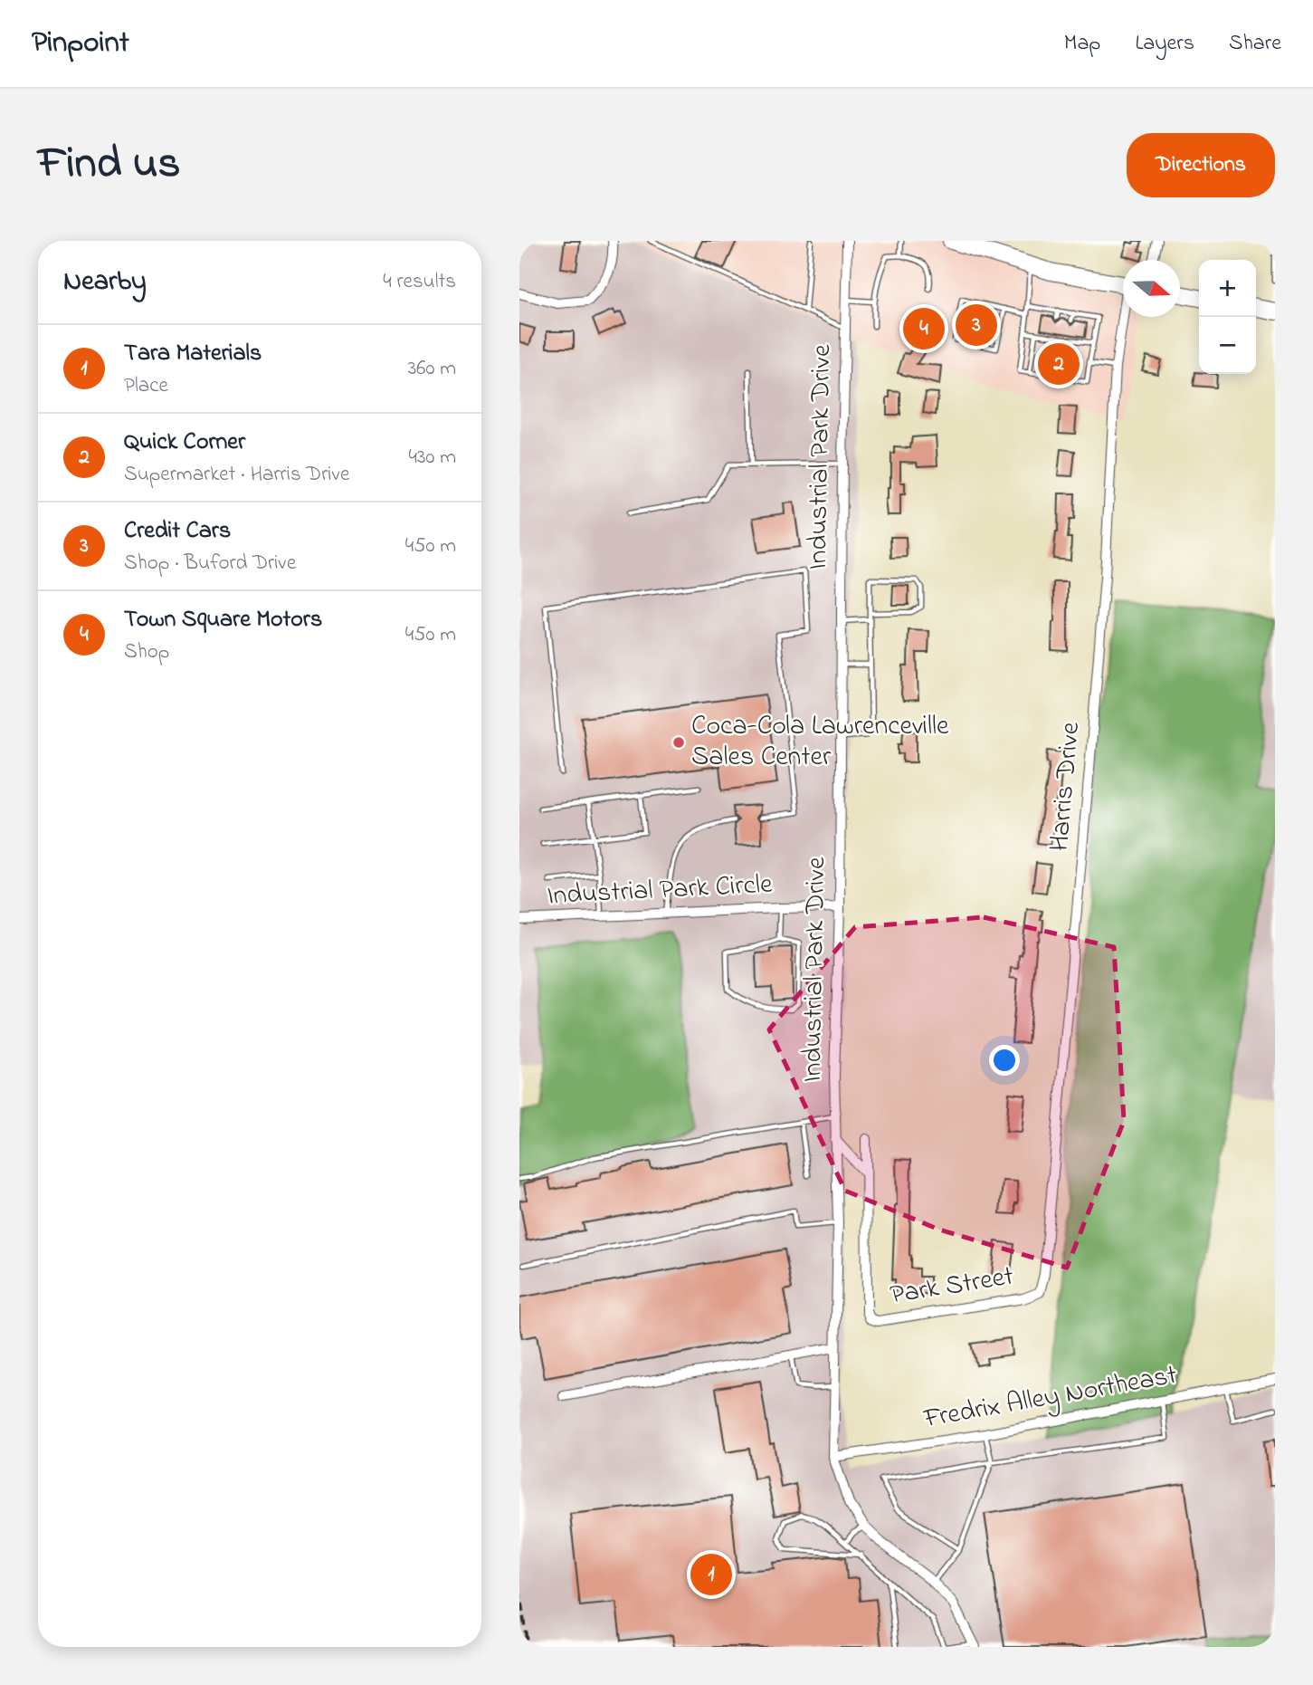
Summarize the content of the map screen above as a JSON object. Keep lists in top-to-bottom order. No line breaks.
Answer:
{"streets":{"street":["Industrial Park Drive","Harris Drive","Industrial Park Circle","Park Street","Fredrix Alley Northeast"]},"crossings":[["Industrial Park Drive","Industrial Park Circle"],["Industrial Park Drive","Fredrix Alley Northeast"],["Harris Drive","Park Street"]],"places":["Coca-Cola Lawrenceville Sales Center"],"north":"right","page":{"header":"Pinpoint","nav":["Map","Layers","Share"],"title":"Find us","buttons":"Directions","heading":["Nearby","4 results"],"map_buttons":["+","−"],"pins":["3","4","2","1"],"list":[{"mark":"1","name":"Tara Materials","note":"Place","value":"360 m"},{"mark":"2","name":"Quick Corner","note":"Supermarket · Harris Drive","value":"430 m"},{"mark":"3","name":"Credit Cars","note":"Shop · Buford Drive","value":"450 m"},{"mark":"4","name":"Town Square Motors","note":"Shop","value":"450 m"}]}}
